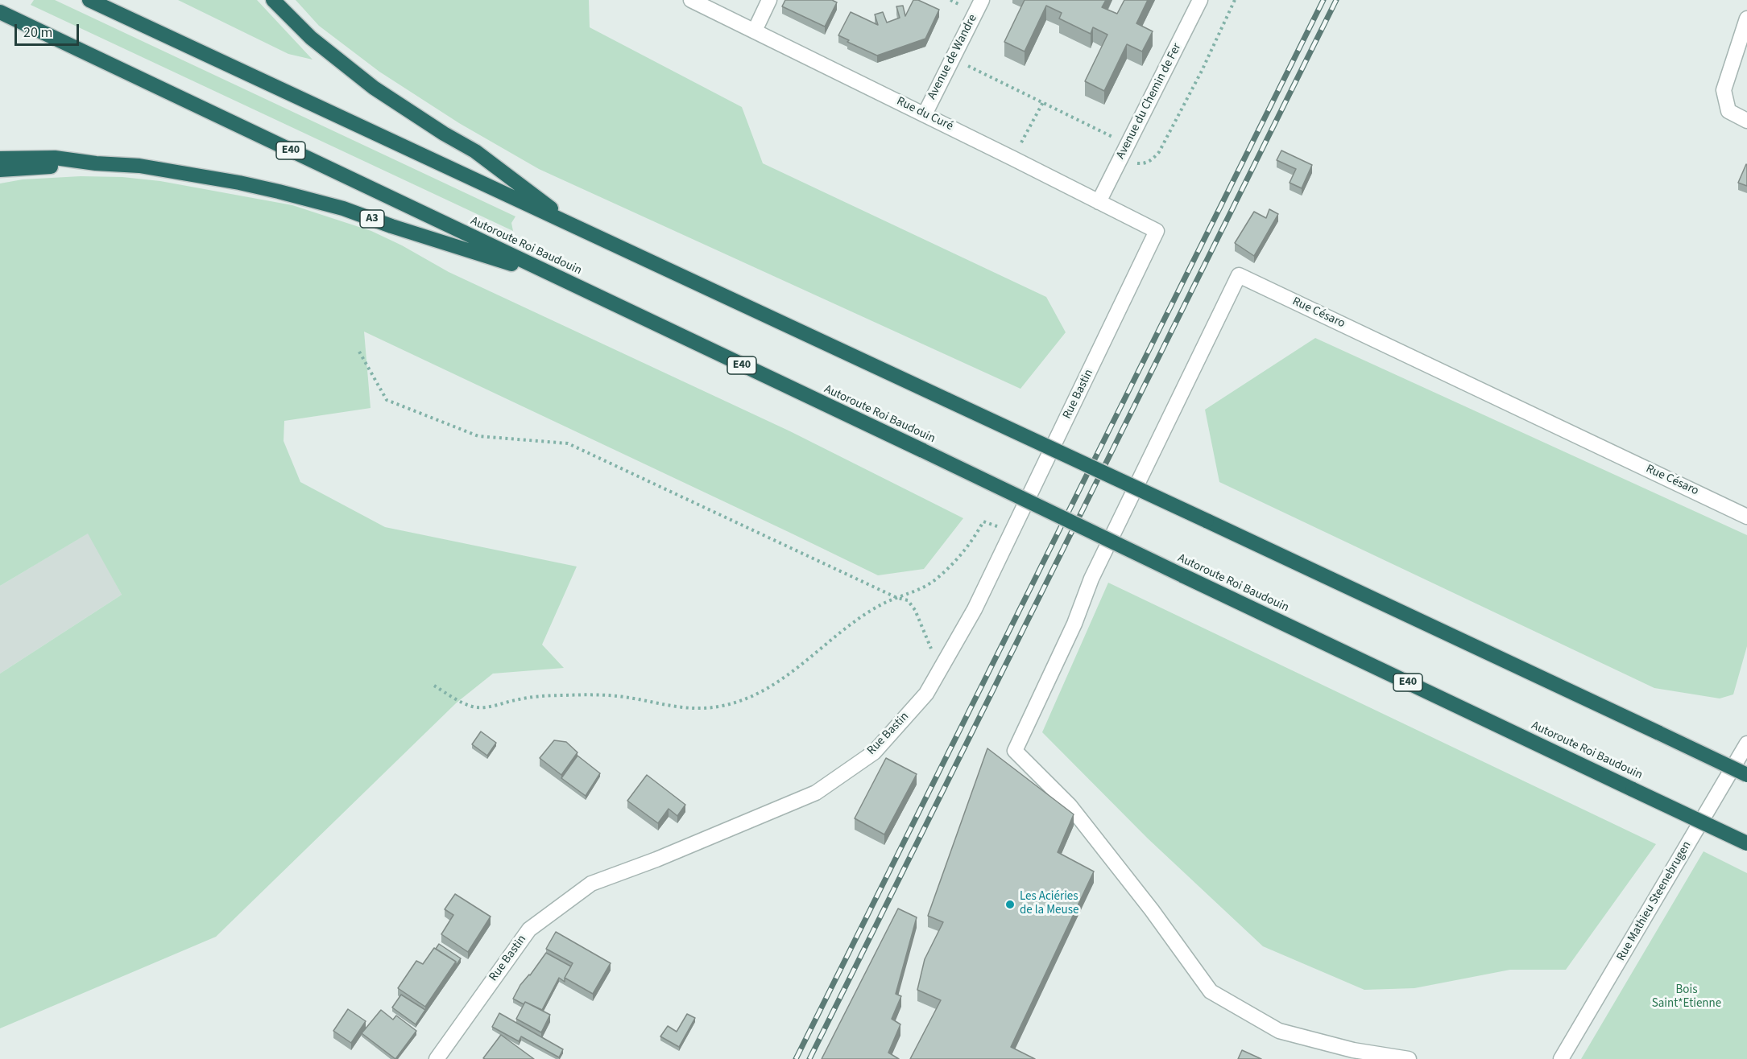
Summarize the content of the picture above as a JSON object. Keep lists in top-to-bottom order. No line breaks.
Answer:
{"streets":{"highway":["E40","A3","Autoroute Roi Baudouin"],"street":["Avenue de Wandre","Avenue du Chemin de Fer","Rue du Curé","Rue Césaro","Rue Bastin","Rue Mathieu Steenebrugen"]},"crossings":[["Avenue de Wandre","Rue du Curé"],["Avenue du Chemin de Fer","Rue du Curé"],["Rue du Curé","Rue Bastin"],["A3","Autoroute Roi Baudouin"]],"parks":["Bois Saint*Etienne"],"places":["Les Aciéries de la Meuse"],"scale_bar":"20 m"}
